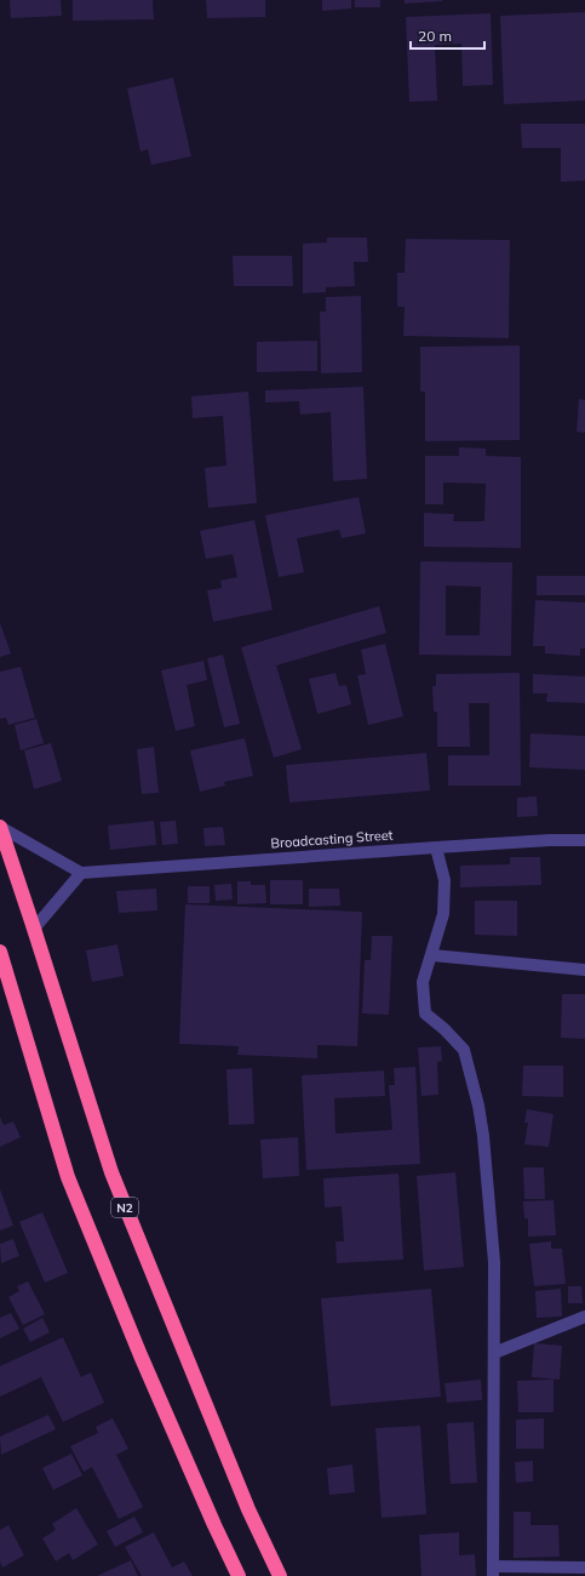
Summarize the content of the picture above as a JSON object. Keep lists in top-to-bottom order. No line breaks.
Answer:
{"streets":{"highway":["N2"],"street":["Broadcasting Street"]},"scale_bar":"20 m"}
